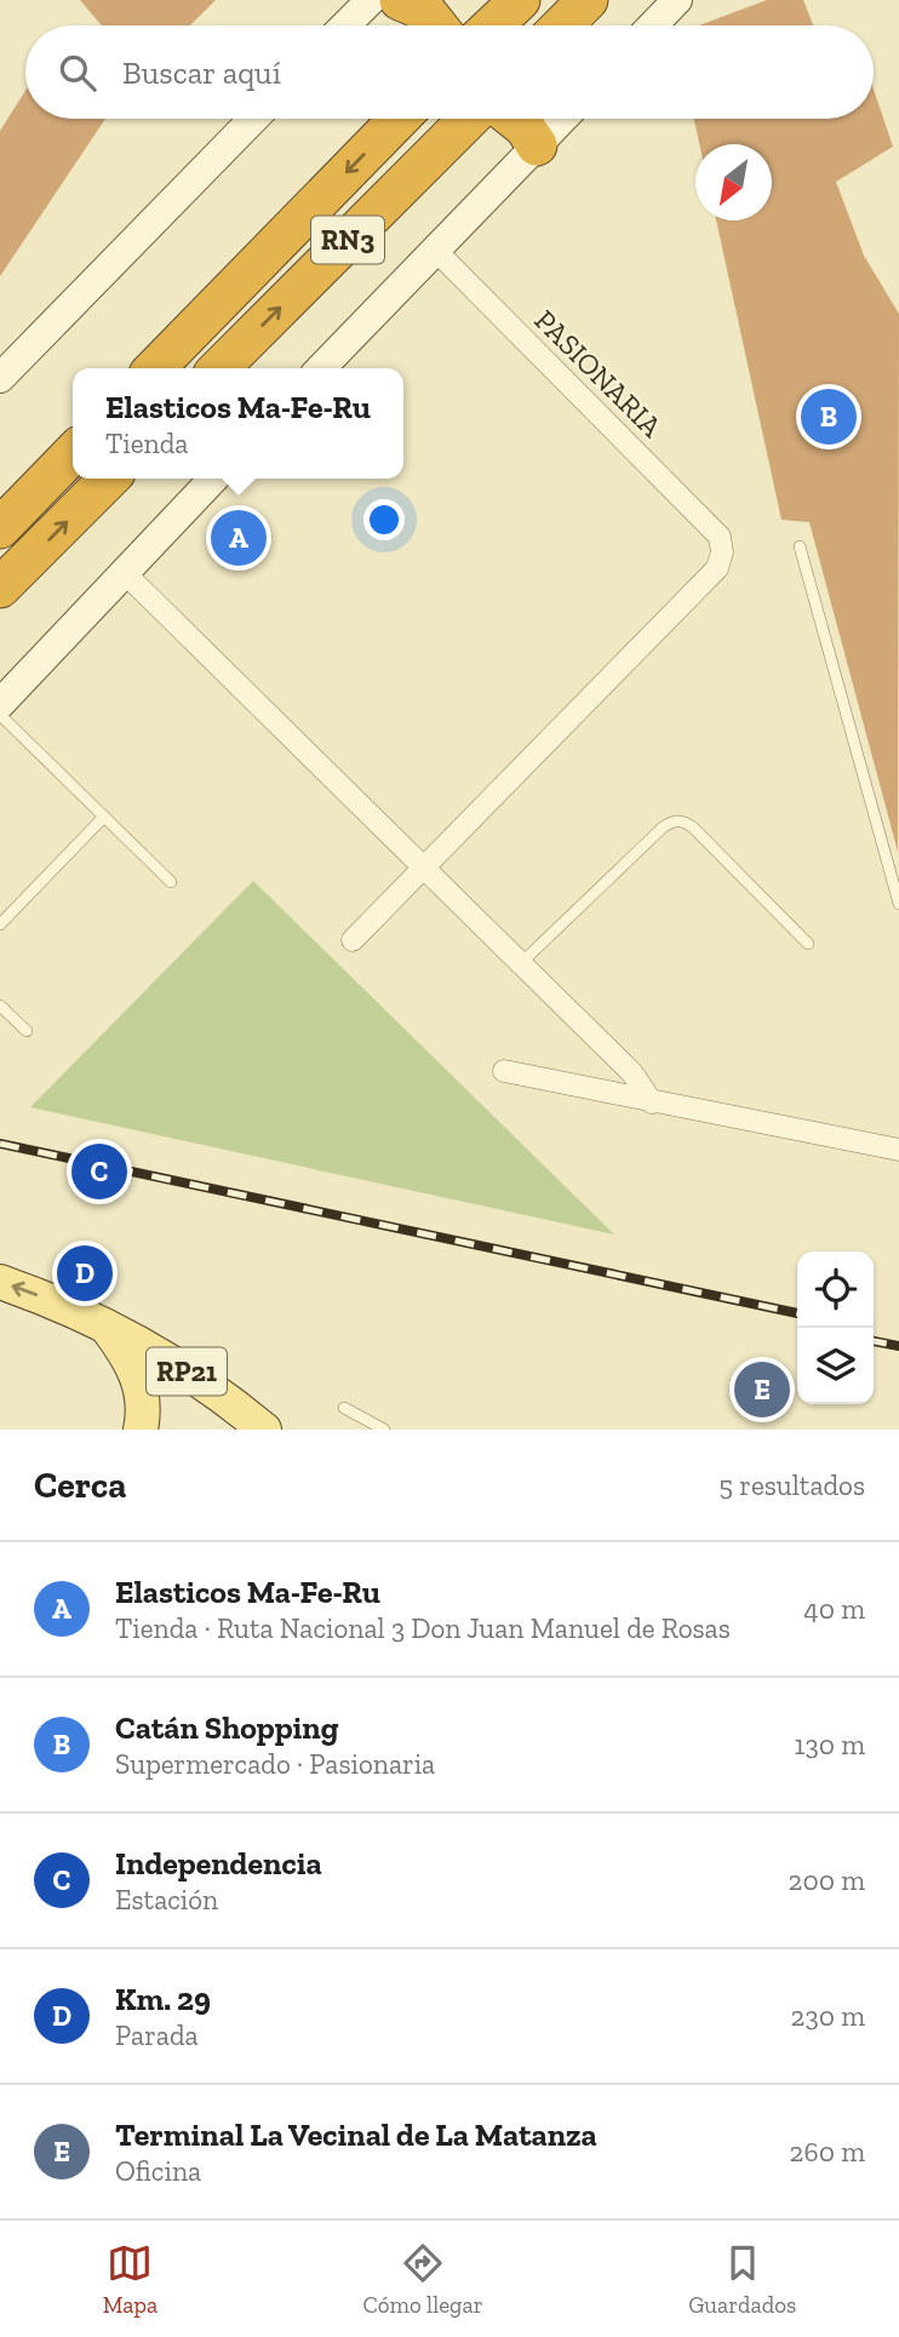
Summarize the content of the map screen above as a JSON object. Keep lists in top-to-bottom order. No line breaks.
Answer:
{"streets":{"highway":["RN3"],"main road":["RP21"],"street":["PASIONARIA"]},"north":"bottom left","page":{"search":"Buscar aquí","popup":["Elasticos Ma-Fe-Ru","Tienda"],"pins":["B","A","C","D","E"],"heading":["Cerca","5 resultados"],"list":[{"mark":"A","name":"Elasticos Ma-Fe-Ru","note":"Tienda · Ruta Nacional 3 Don Juan Manuel de Rosas","value":"40 m"},{"mark":"B","name":"Catán Shopping","note":"Supermercado · Pasionaria","value":"130 m"},{"mark":"C","name":"Independencia","note":"Estación","value":"200 m"},{"mark":"D","name":"Km. 29","note":"Parada","value":"230 m"},{"mark":"E","name":"Terminal La Vecinal de La Matanza","note":"Oficina","value":"260 m"}],"nav":["Mapa","Cómo llegar","Guardados"]}}
